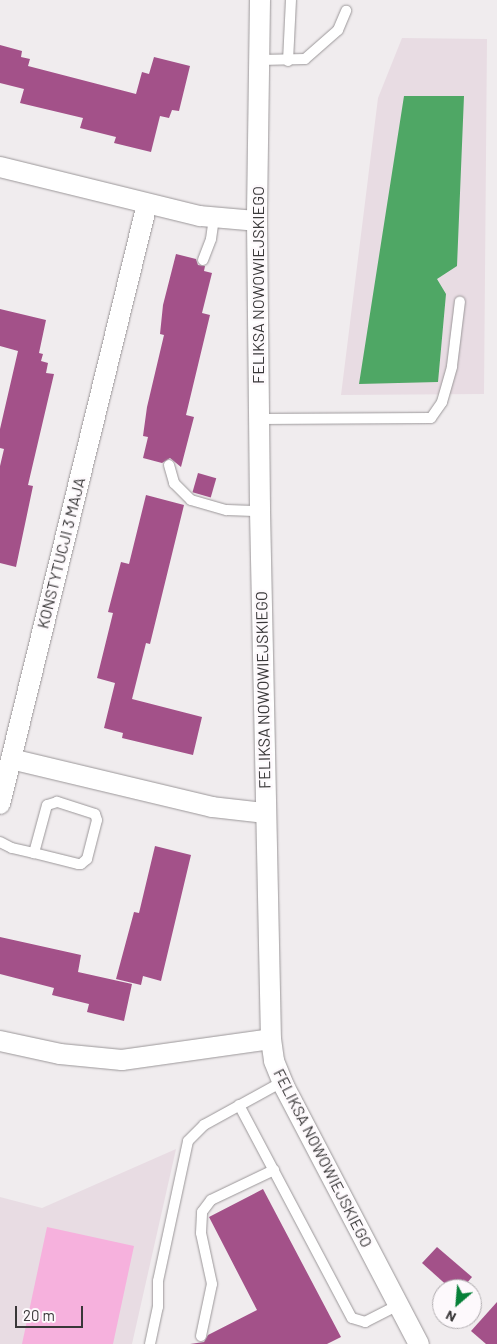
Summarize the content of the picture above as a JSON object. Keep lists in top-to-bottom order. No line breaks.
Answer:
{"streets":{"street":["FELIKSA NOWOWIEJSKIEGO","KONSTYTUCJI 3 MAJA"]},"scale_bar":"20 m","north":"bottom left"}
